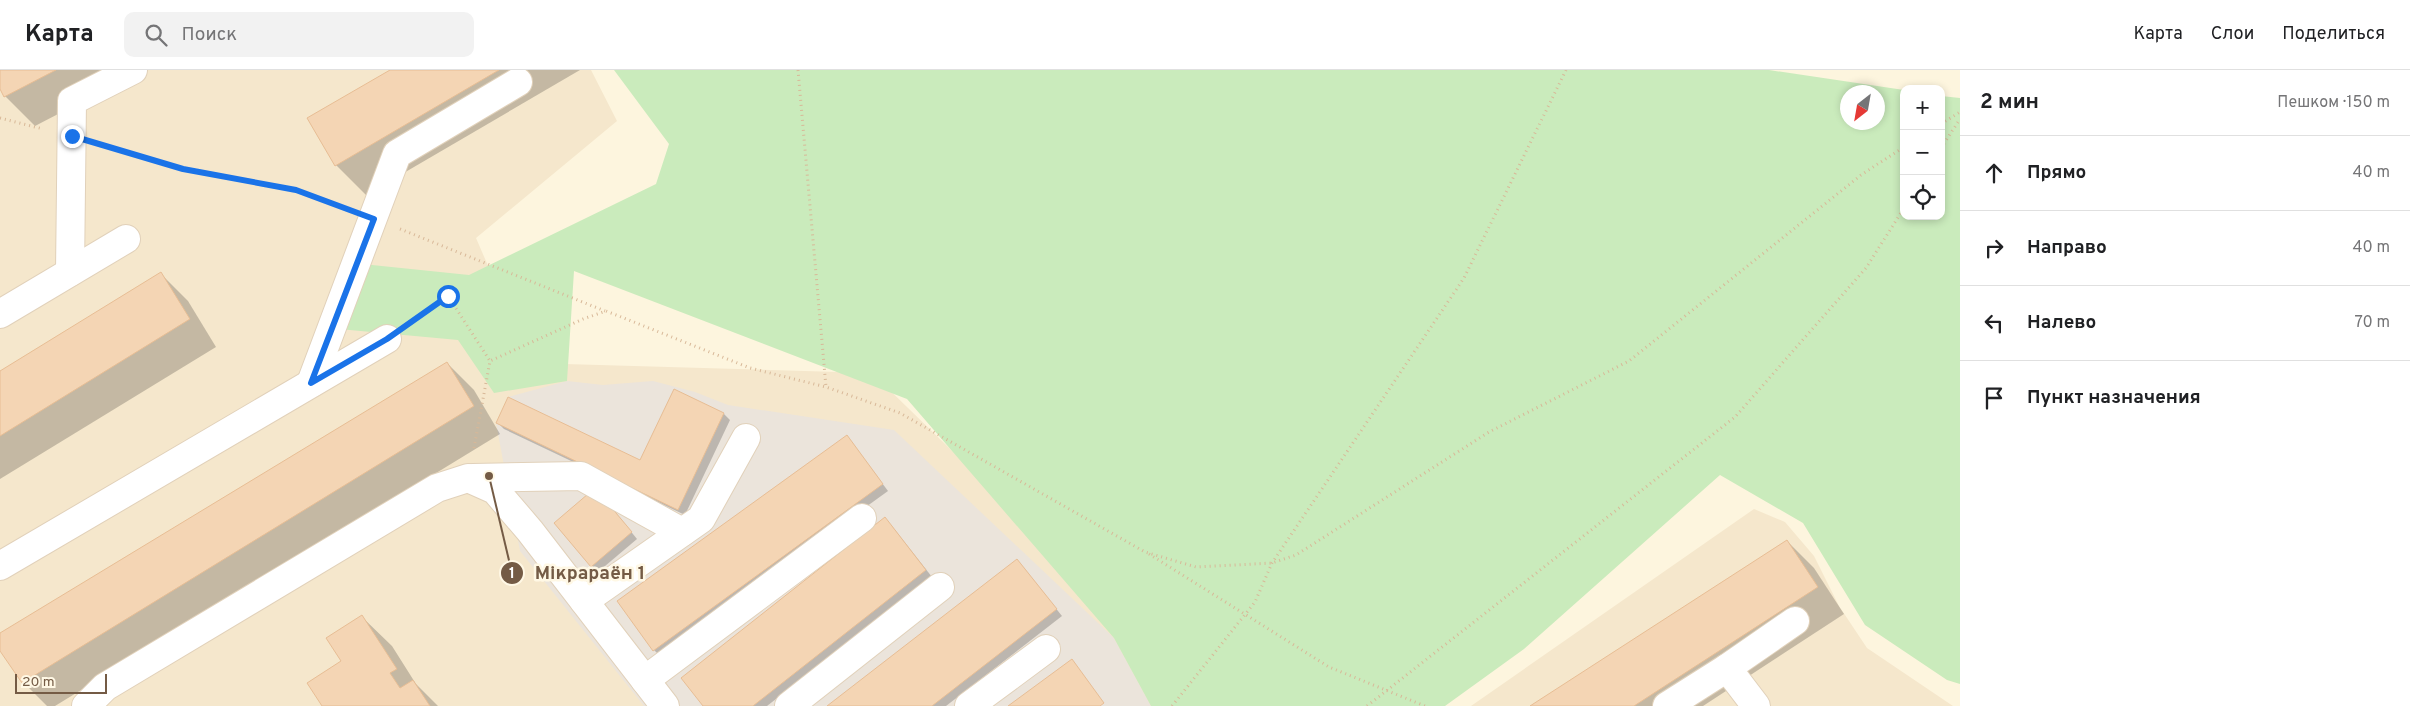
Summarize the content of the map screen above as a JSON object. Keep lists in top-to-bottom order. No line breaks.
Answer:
{"places":["Мікрараён 1"],"scale_bar":"20 m","north":"bottom left","page":{"header":"Карта","search":"Поиск","nav":["Карта","Слои","Поделиться"],"heading":["2 мин","Пешком · 150 m"],"map_buttons":["+","−"],"list":[["Прямо","40 m"],["Направо","40 m"],["Налево","70 m"],"Пункт назначения"],"scale":"20 m"}}
